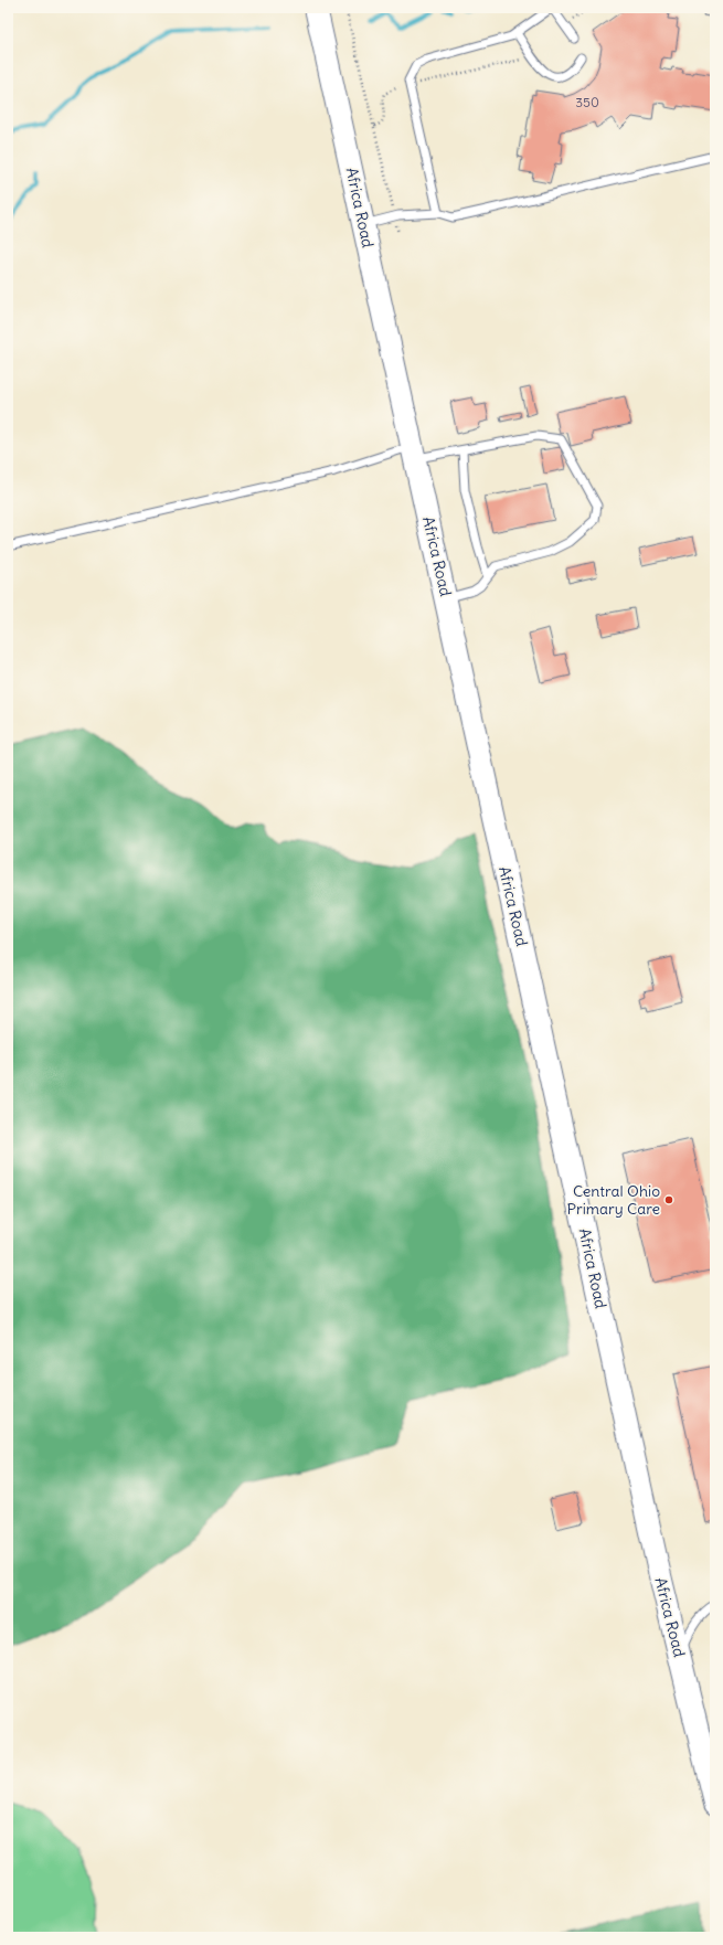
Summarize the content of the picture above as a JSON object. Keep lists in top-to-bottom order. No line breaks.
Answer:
{"streets":{"street":["Africa Road"]},"places":["Central Ohio Primary Care"],"house_numbers":["350"]}
